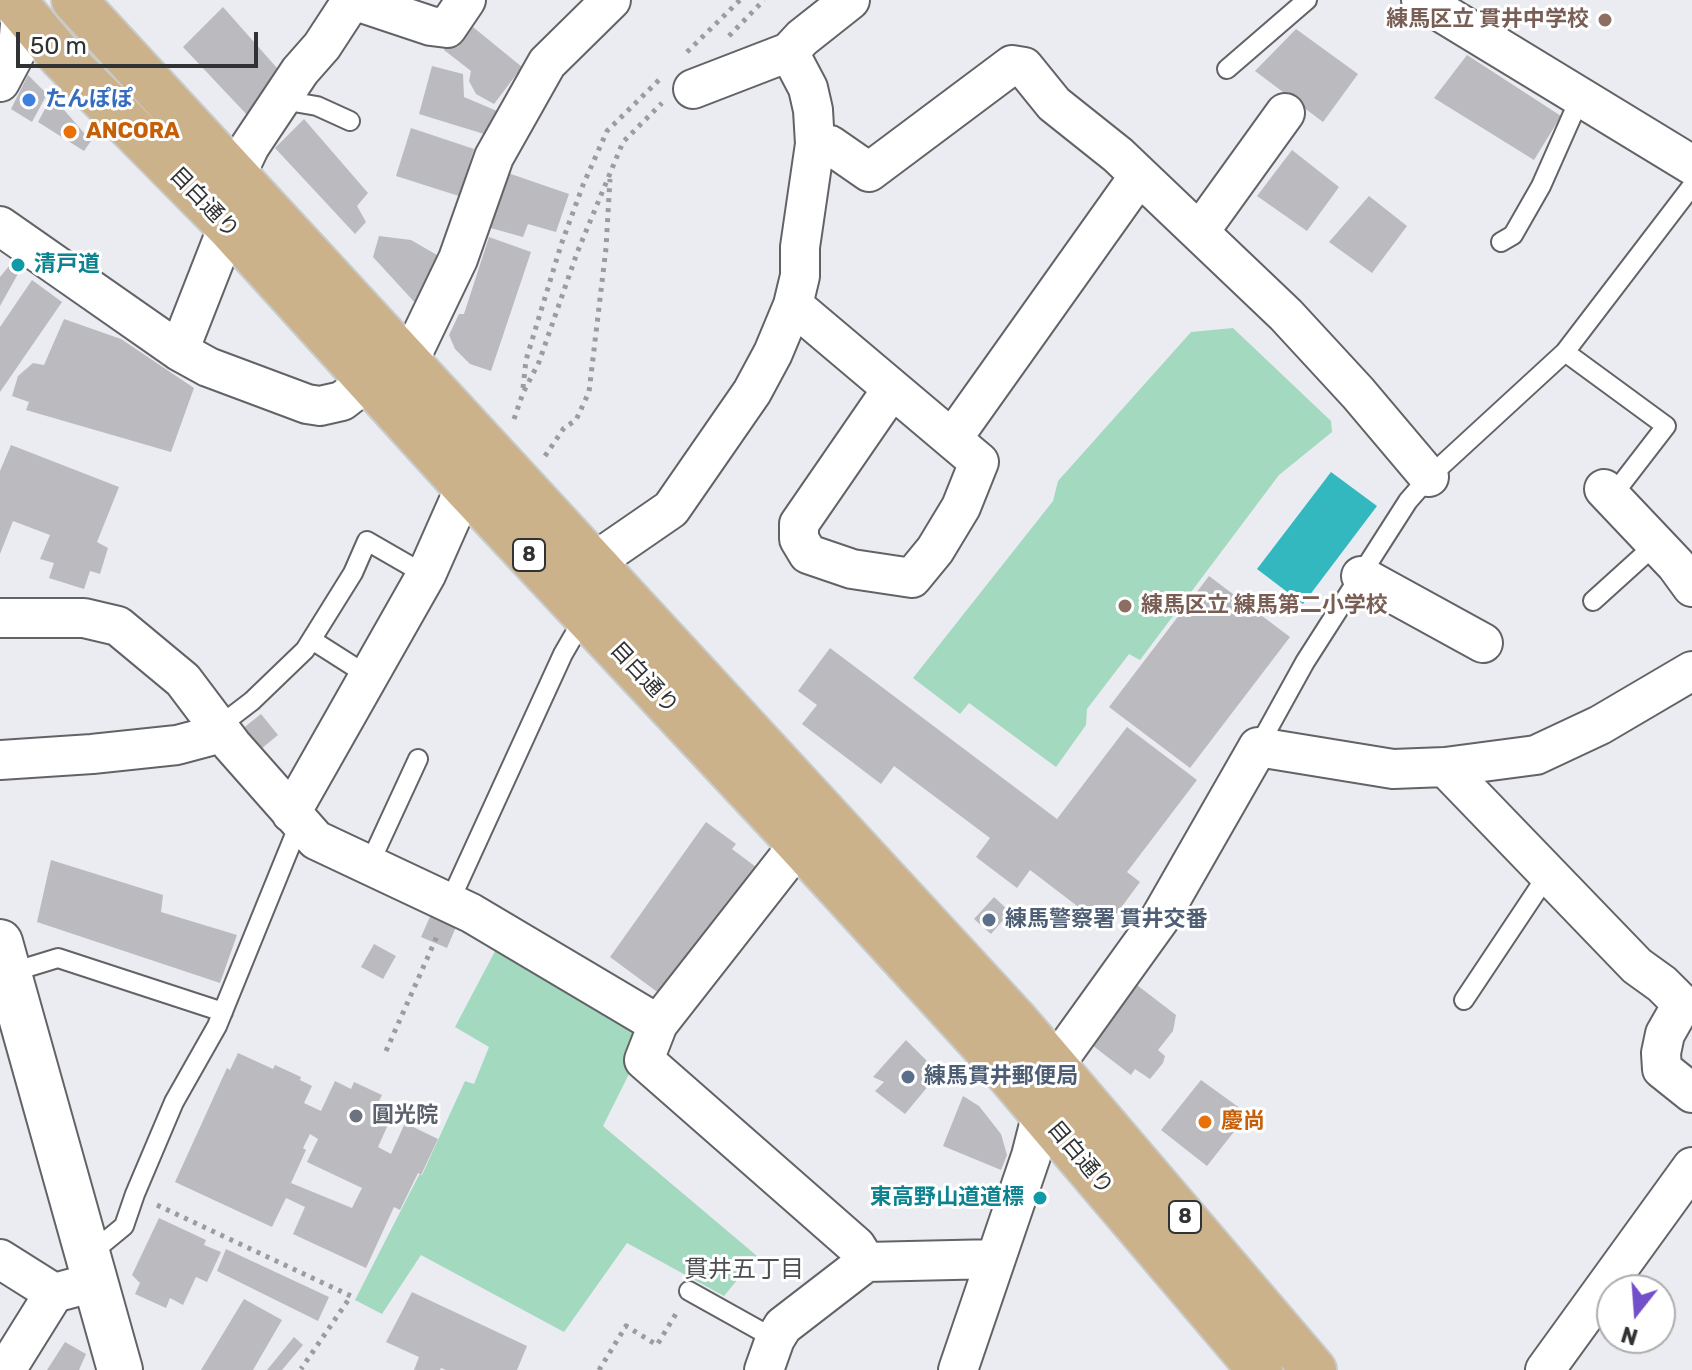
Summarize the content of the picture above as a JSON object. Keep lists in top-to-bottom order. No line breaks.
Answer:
{"streets":{"main road":["目白通り","8"]},"districts":["貫井五丁目"],"places":["練馬区立 貫井中学校","たんぽぽ","ANCORA","清戸道","練馬区立 練馬第二小学校","練馬警察署 貫井交番","練馬貫井郵便局","圓光院","慶尚","東高野山道道標"],"scale_bar":"50 m","north":"bottom"}
